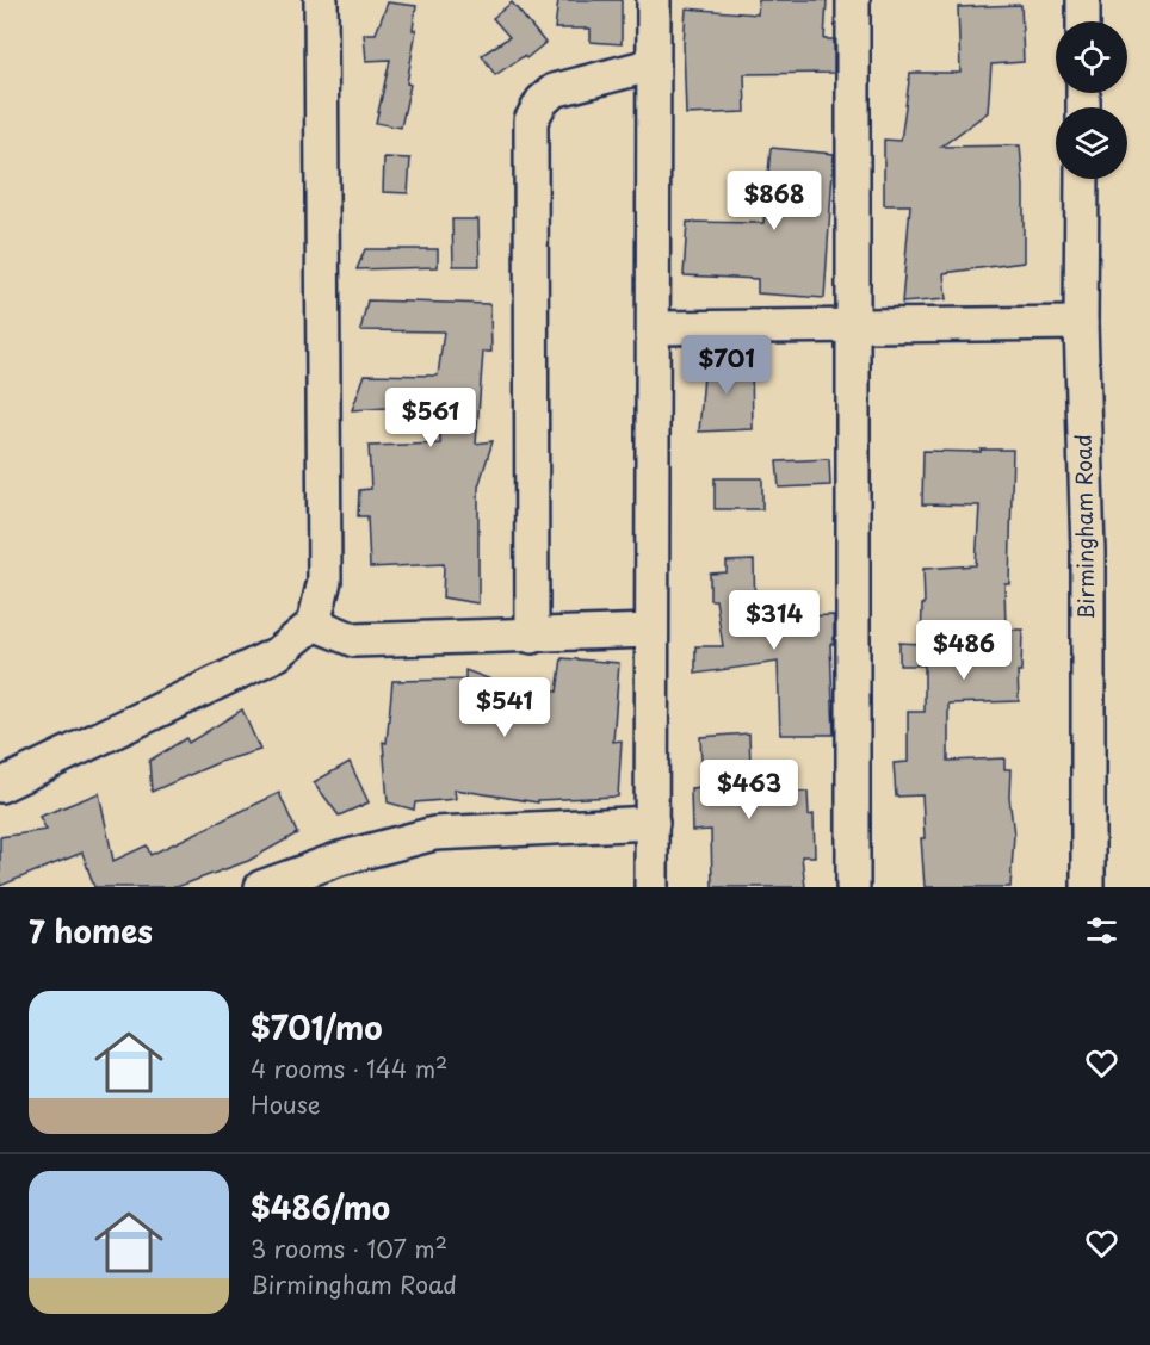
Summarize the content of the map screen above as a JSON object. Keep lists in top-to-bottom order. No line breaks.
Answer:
{"streets":{"street":["Birmingham Road"]},"page":{"price":["$868","$701","$561","$314","$486","$541","$463"],"heading":"7 homes","list":[{"name":"$701/mo","note":"4 rooms · 144 m² · House"},{"name":"$486/mo","note":"3 rooms · 107 m² · Birmingham Road"}]}}
